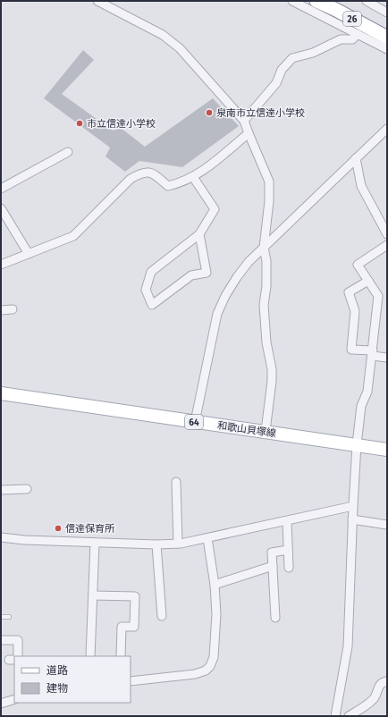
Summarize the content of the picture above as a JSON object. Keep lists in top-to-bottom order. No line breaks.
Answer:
{"streets":{"highway":["26"],"main road":["64","和歌山貝塚線"]},"places":["泉南市立信達小学校","市立信達小学校","信達保育所"],"legend":["道路","建物"]}
